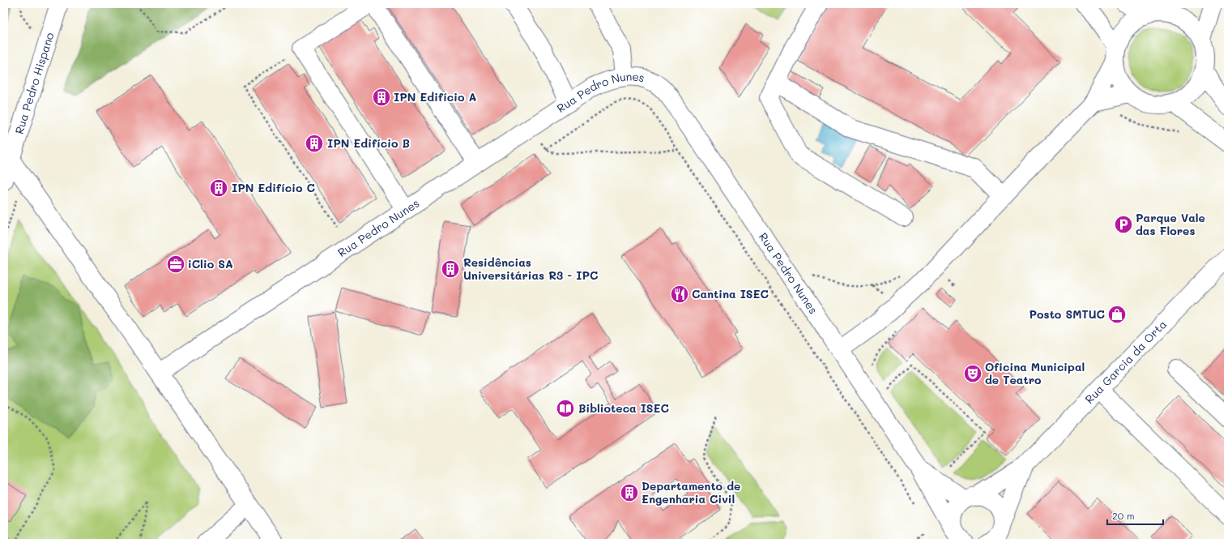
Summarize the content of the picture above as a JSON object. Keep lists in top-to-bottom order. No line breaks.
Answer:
{"streets":{"street":["Rua Pedro Hispano","Rua Pedro Nunes","Rua Garcia da Orta"]},"crossings":[["Rua Pedro Nunes","Rua Garcia da Orta"]],"places":{"building":["IPN Edifício A","IPN Edifício B","IPN Edifício C","Residências Universitárias R3 - IPC","Departamento de Engenharia Civil"],"parking":["Parque Vale das Flores"],"office":["iClio SA"],"restaurant":["Cantina ISEC"],"shop":["Posto SMTUC"],"theatre":["Oficina Municipal de Teatro"],"library":["Biblioteca ISEC"]},"scale_bar":"20 m"}
